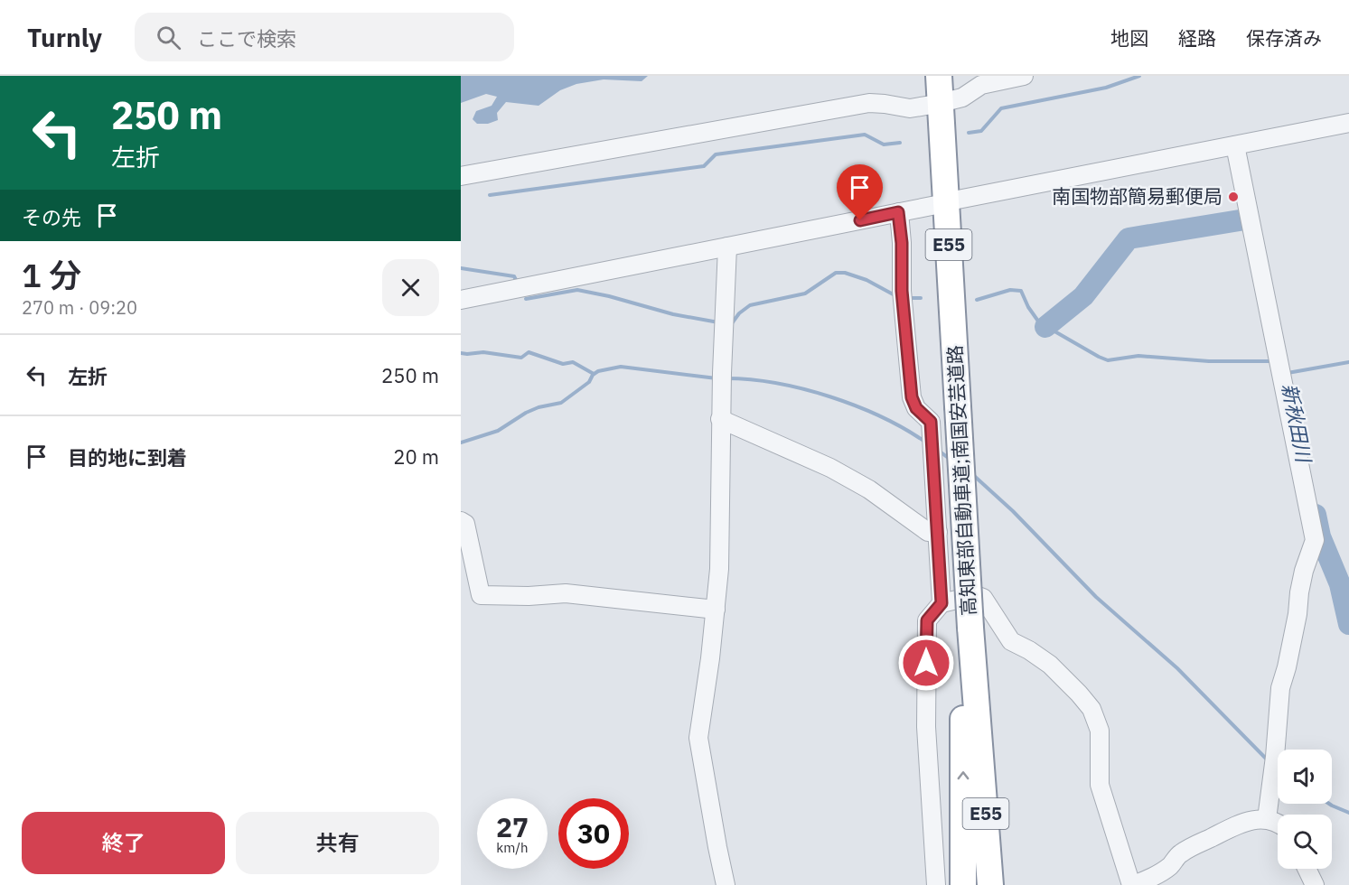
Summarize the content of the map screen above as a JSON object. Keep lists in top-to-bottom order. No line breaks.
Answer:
{"streets":{"highway":["E55","高知東部自動車道;南国安芸道路"]},"water":["新秋田川"],"places":["南国物部簡易郵便局"],"page":{"header":"Turnly","search":"ここで検索","nav":["地図","経路","保存済み"],"turn":["250 m","左折"],"then":"その先","heading":["1 分","270 m · 09:20"],"list":[{"name":"左折","value":"250 m"},{"name":"目的地に到着","value":"20 m"}],"speed":"27 km/h","limit":"30","buttons":["終了","共有"]}}
